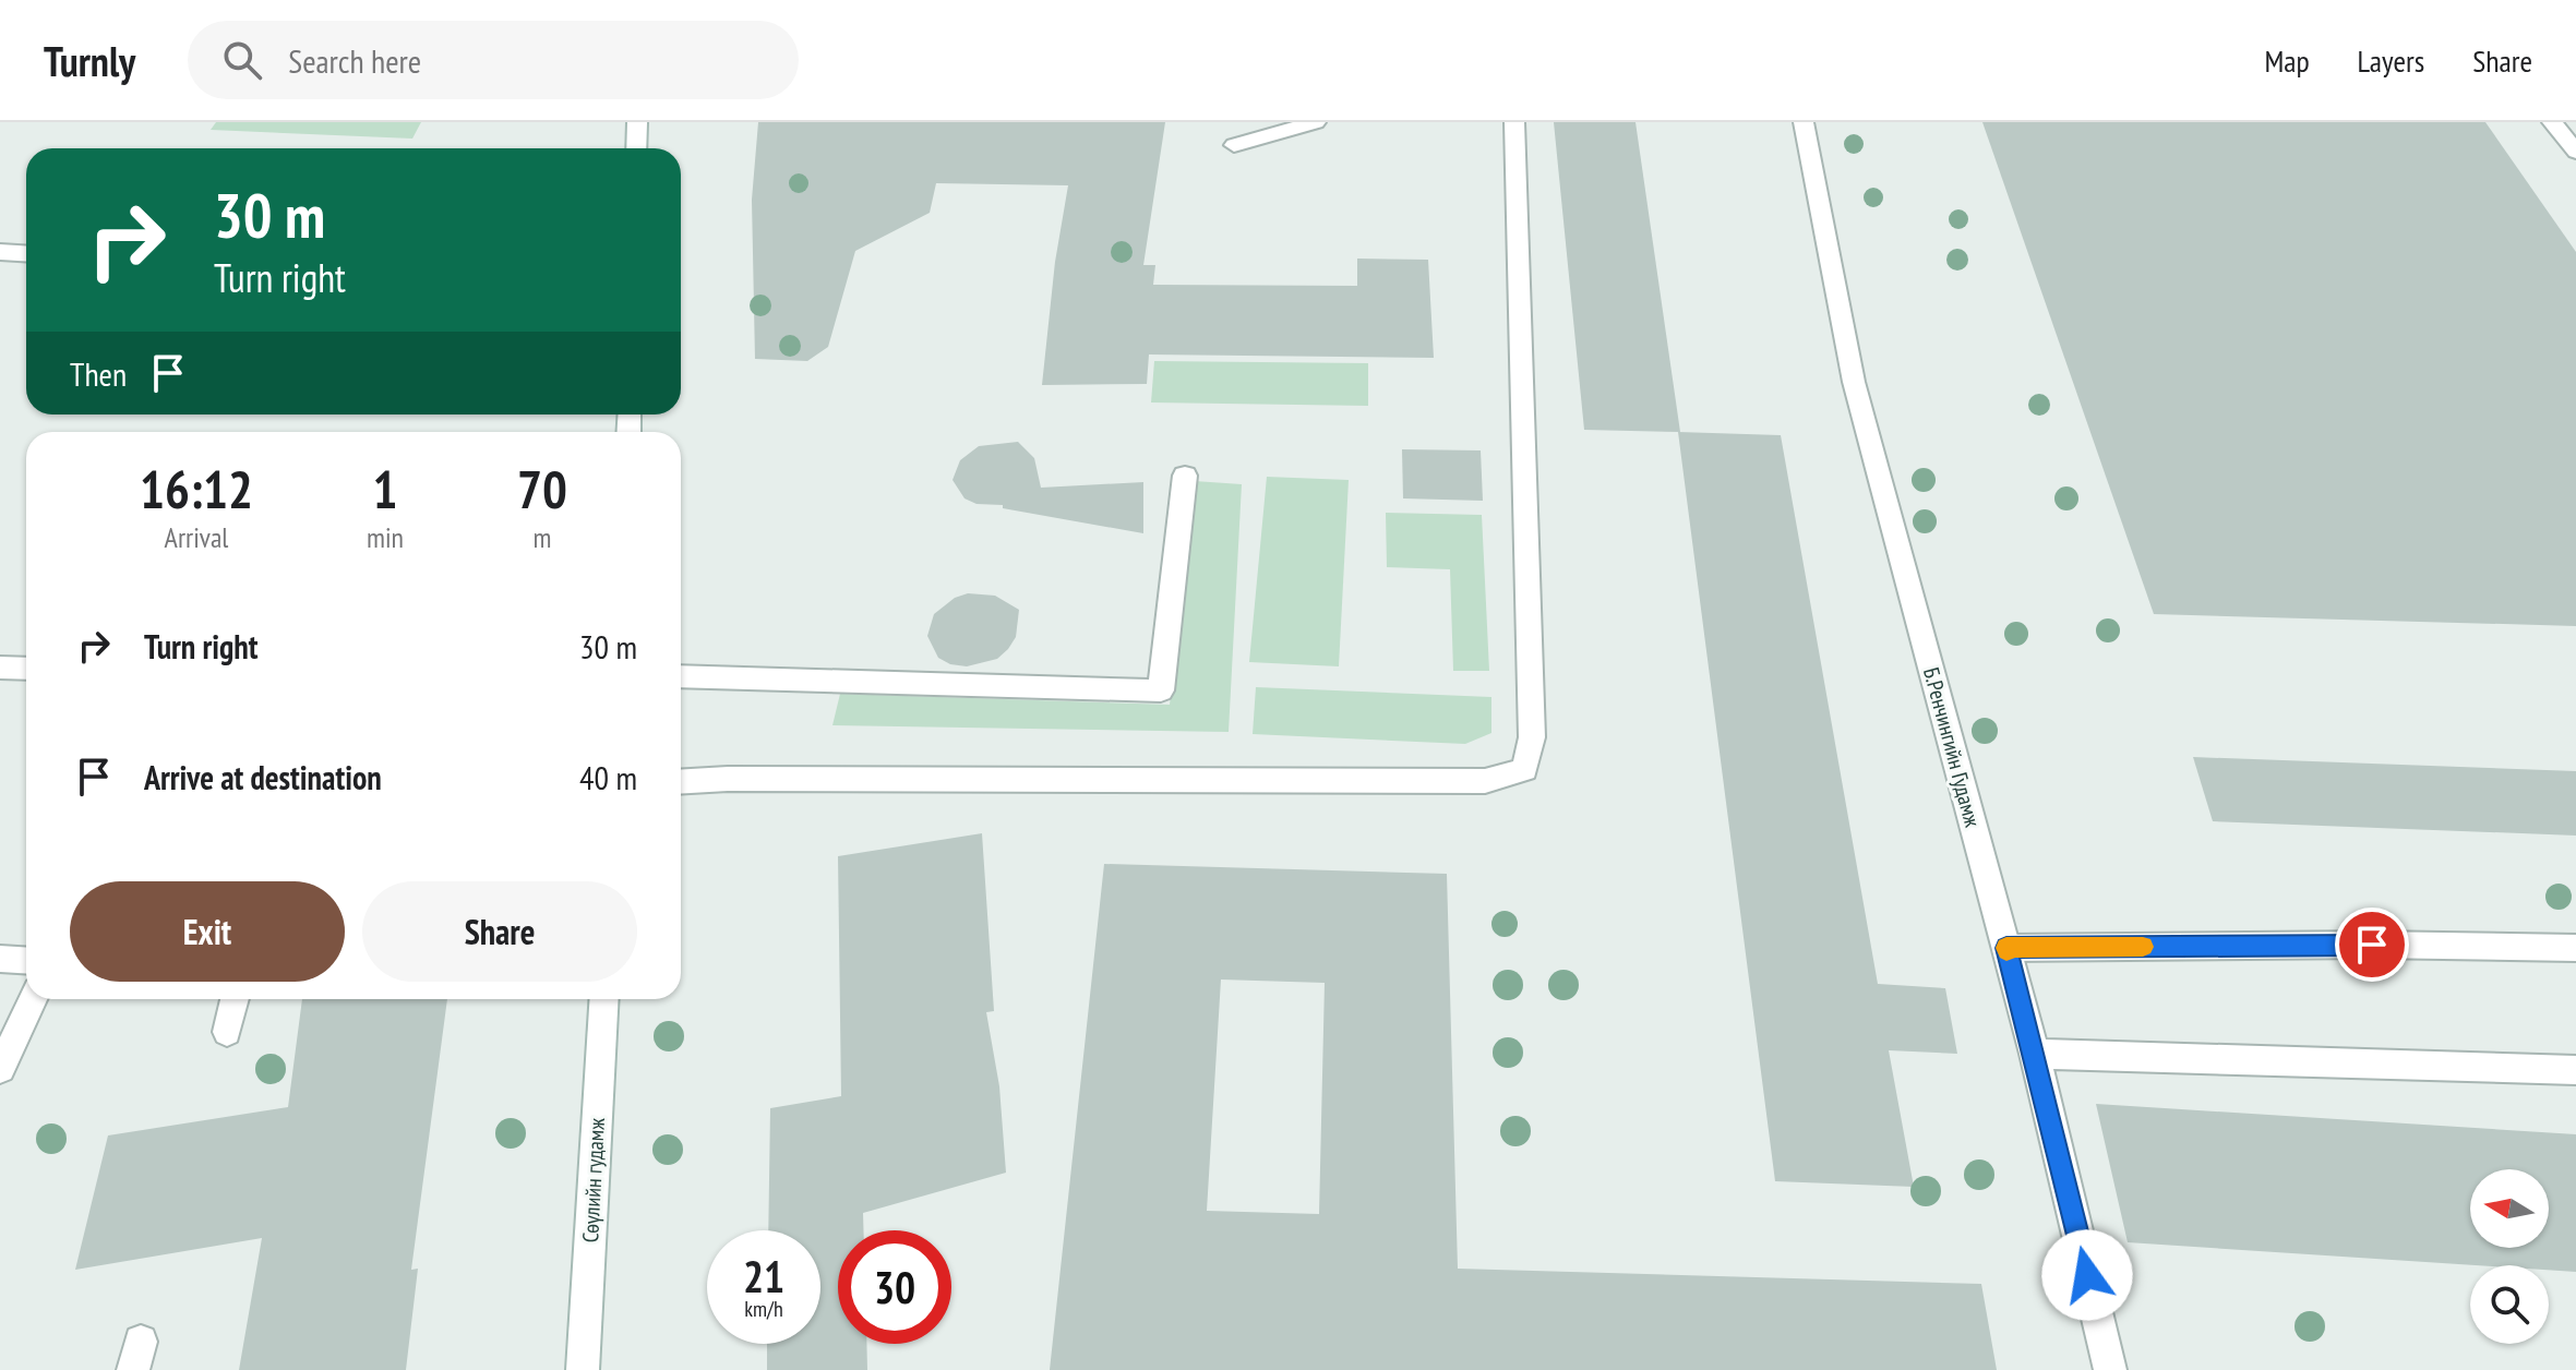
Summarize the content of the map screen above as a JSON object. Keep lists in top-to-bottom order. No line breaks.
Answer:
{"streets":{"street":["Б.Ренчингийн Гудамж","Сөүлийн гудамж"]},"north":"left","page":{"header":"Turnly","search":"Search here","nav":["Map","Layers","Share"],"turn":["30 m","Turn right"],"then":"Then","eta":["16:12","Arrival","1","min","70","m"],"list":[{"name":"Turn right","value":"30 m"},{"name":"Arrive at destination","value":"40 m"}],"buttons":["Exit","Share"],"speed":"21 km/h","limit":"30"}}
